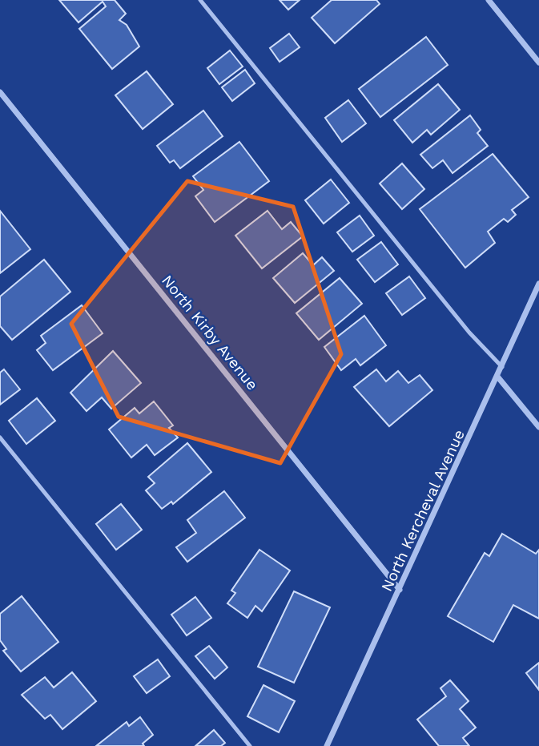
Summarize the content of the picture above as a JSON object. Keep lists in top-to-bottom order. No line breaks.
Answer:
{"streets":{"street":["North Kirby Avenue","North Kercheval Avenue"]},"crossings":[["North Kirby Avenue","North Kercheval Avenue"]]}
